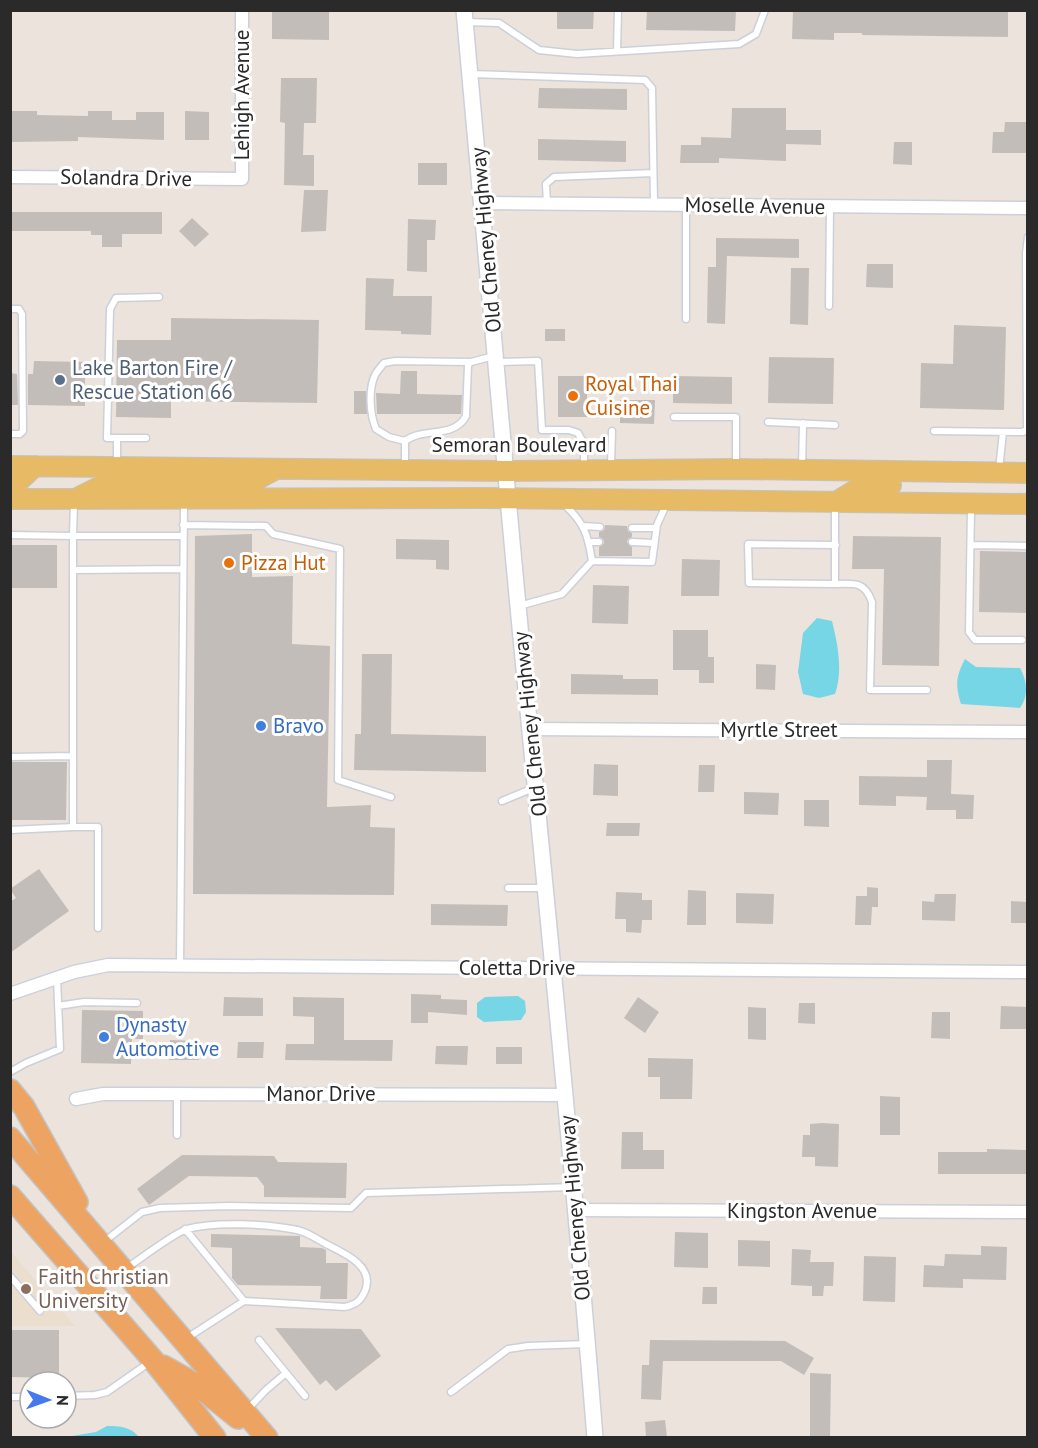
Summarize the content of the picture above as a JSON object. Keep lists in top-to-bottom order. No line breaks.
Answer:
{"streets":{"main road":["Semoran Boulevard"],"street":["Lehigh Avenue","Solandra Drive","Moselle Avenue","Old Cheney Highway","Myrtle Street","Coletta Drive","Manor Drive","Kingston Avenue"]},"crossings":[["Lehigh Avenue","Solandra Drive"],["Moselle Avenue","Old Cheney Highway"],["Old Cheney Highway","Semoran Boulevard"],["Old Cheney Highway","Myrtle Street"],["Old Cheney Highway","Coletta Drive"],["Old Cheney Highway","Manor Drive"],["Old Cheney Highway","Kingston Avenue"]],"places":["Lake Barton Fire / Rescue Station 66","Royal Thai Cuisine","Pizza Hut","Bravo","Dynasty Automotive","Faith Christian University"],"north":"right"}
